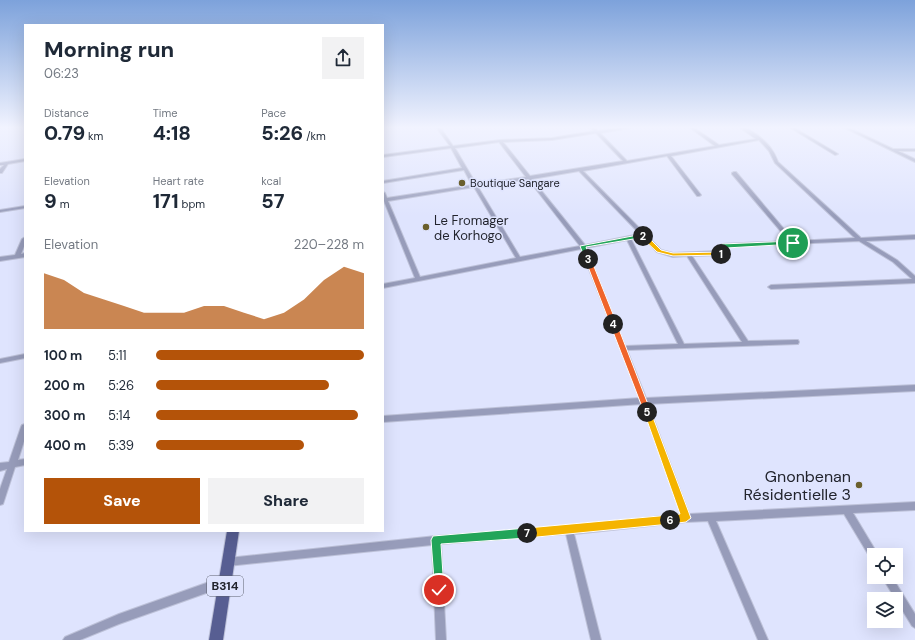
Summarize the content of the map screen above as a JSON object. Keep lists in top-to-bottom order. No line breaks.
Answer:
{"streets":{"main road":["B314"]},"places":["Boutique Sangare","Le Fromager de Korhogo","Gnonbenan Résidentielle 3"],"page":{"heading":["Morning run","06:23"],"stats":[["Distance","0.79 km"],["Time","4:18"],["Pace","5:26 /km"],["Elevation","9 m"],["Heart rate","171 bpm"],["kcal","57"]],"pins":["2","1","3","4","5","6","7"],"chart":["Elevation","220–228 m"],"list":[{"name":"100 m","note":"5:11"},{"name":"200 m","note":"5:26"},{"name":"300 m","note":"5:14"},{"name":"400 m","note":"5:39"}],"buttons":["Save","Share"]}}
